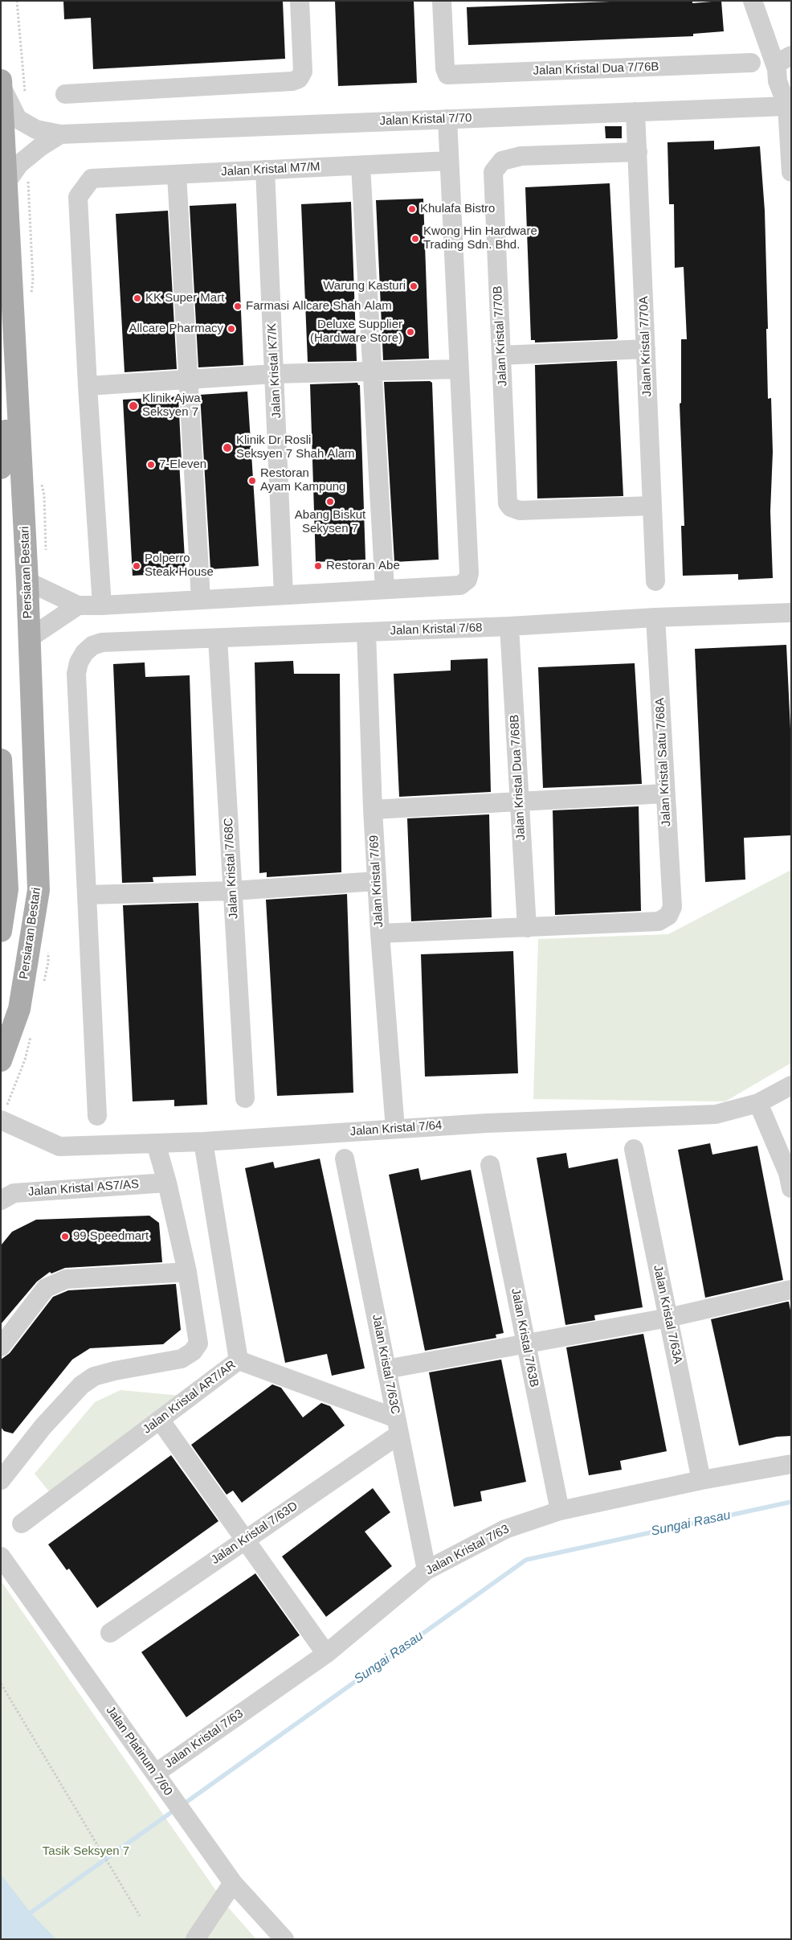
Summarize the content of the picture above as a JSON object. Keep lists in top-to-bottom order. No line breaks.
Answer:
{"streets":{"main road":["Persiaran Bestari"],"street":["Jalan Kristal Dua 7/76B","Jalan Kristal 7/70","Jalan Kristal M7/M","Jalan Kristal 7/70B","Jalan Kristal 7/70A","Jalan Kristal K7/K","Jalan Kristal 7/68","Jalan Kristal Satu 7/68A","Jalan Kristal Dua 7/68B","Jalan Kristal 7/68C","Jalan Kristal 7/69","Jalan Kristal 7/64","Jalan Kristal AS7/AS","Jalan Kristal 7/63A","Jalan Kristal 7/63B","Jalan Kristal 7/63C","Jalan Kristal AR7/AR","Jalan Kristal 7/63D","Jalan Kristal 7/63","Jalan Platinum 7/60"]},"crossings":[["Jalan Kristal 7/70","Jalan Kristal 7/70A"],["Jalan Kristal 7/70","Persiaran Bestari"],["Jalan Kristal M7/M","Jalan Kristal K7/K"],["Jalan Kristal 7/70B","Jalan Kristal 7/70A"],["Jalan Kristal 7/68","Jalan Kristal Satu 7/68A"],["Jalan Kristal 7/68","Jalan Kristal Dua 7/68B"],["Jalan Kristal 7/68","Jalan Kristal 7/68C"],["Jalan Kristal 7/68","Jalan Kristal 7/69"],["Jalan Kristal Satu 7/68A","Jalan Kristal Dua 7/68B"],["Jalan Kristal 7/69","Jalan Kristal 7/64"],["Jalan Kristal 7/64","Jalan Kristal AR7/AR"],["Jalan Kristal 7/63A","Jalan Kristal 7/63"],["Jalan Kristal 7/63B","Jalan Kristal 7/63"],["Jalan Kristal 7/63C","Jalan Kristal 7/63D"],["Jalan Kristal 7/63C","Jalan Kristal 7/63"],["Jalan Kristal 7/63","Jalan Platinum 7/60"]],"water":["Sungai Rasau"],"parks":["Tasik Seksyen 7"],"places":["Khulafa Bistro","Kwong Hin Hardware Trading Sdn. Bhd.","Warung Kasturi","KK Super Mart","Farmasi Allcare Shah Alam","Allcare Pharmacy","Deluxe Supplier (Hardware Store)","Klinik Ajwa Seksyen 7","Klinik Dr Rosli Seksyen 7 Shah Alam","7-Eleven","Restoran Ayam Kampung","Abang Biskut Sekysen 7","Polperro Steak House","Restoran Abe","99 Speedmart"]}
